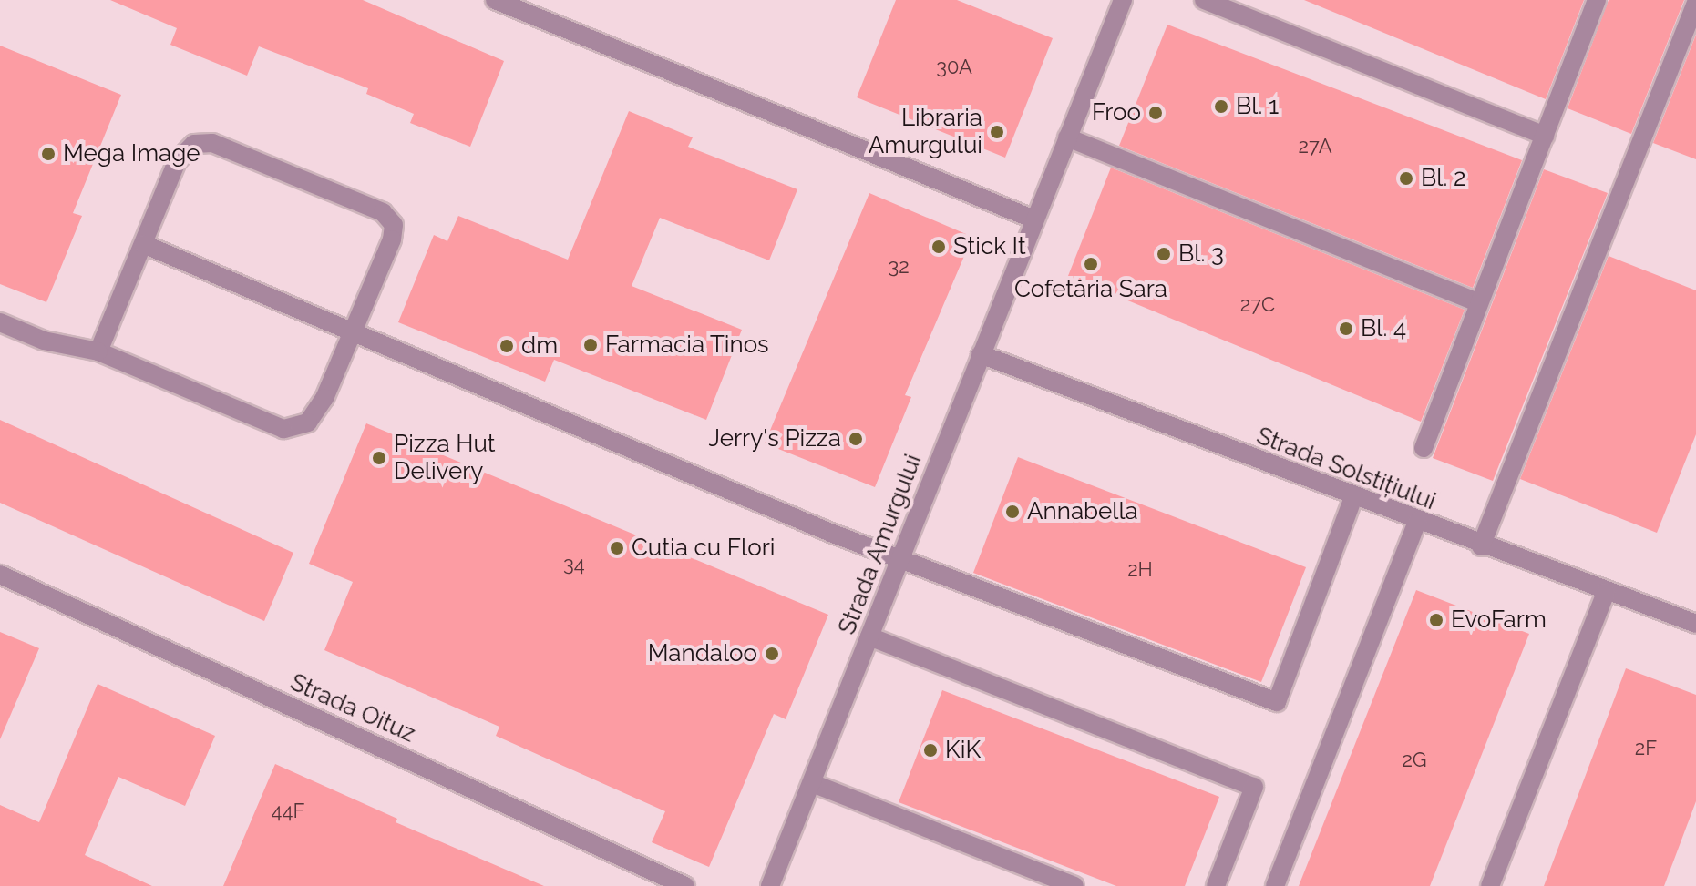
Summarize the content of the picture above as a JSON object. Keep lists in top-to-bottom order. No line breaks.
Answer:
{"streets":{"street":["Strada Solstițiului","Strada Amurgului","Strada Oituz"]},"crossings":[["Strada Solstițiului","Strada Amurgului"]],"places":["Bl. 1","Froo","Libraria Amurgului","Mega Image","Bl. 2","Stick It","Bl. 3","Cofetăria Sara","Bl. 4","Farmacia Tinos","dm","Jerry's Pizza","Pizza Hut Delivery","Annabella","Cutia cu Flori","EvoFarm","Mandaloo","KiK"],"house_numbers":["30A","27A","32","27C","34","2H","2F","2G","44F"]}
